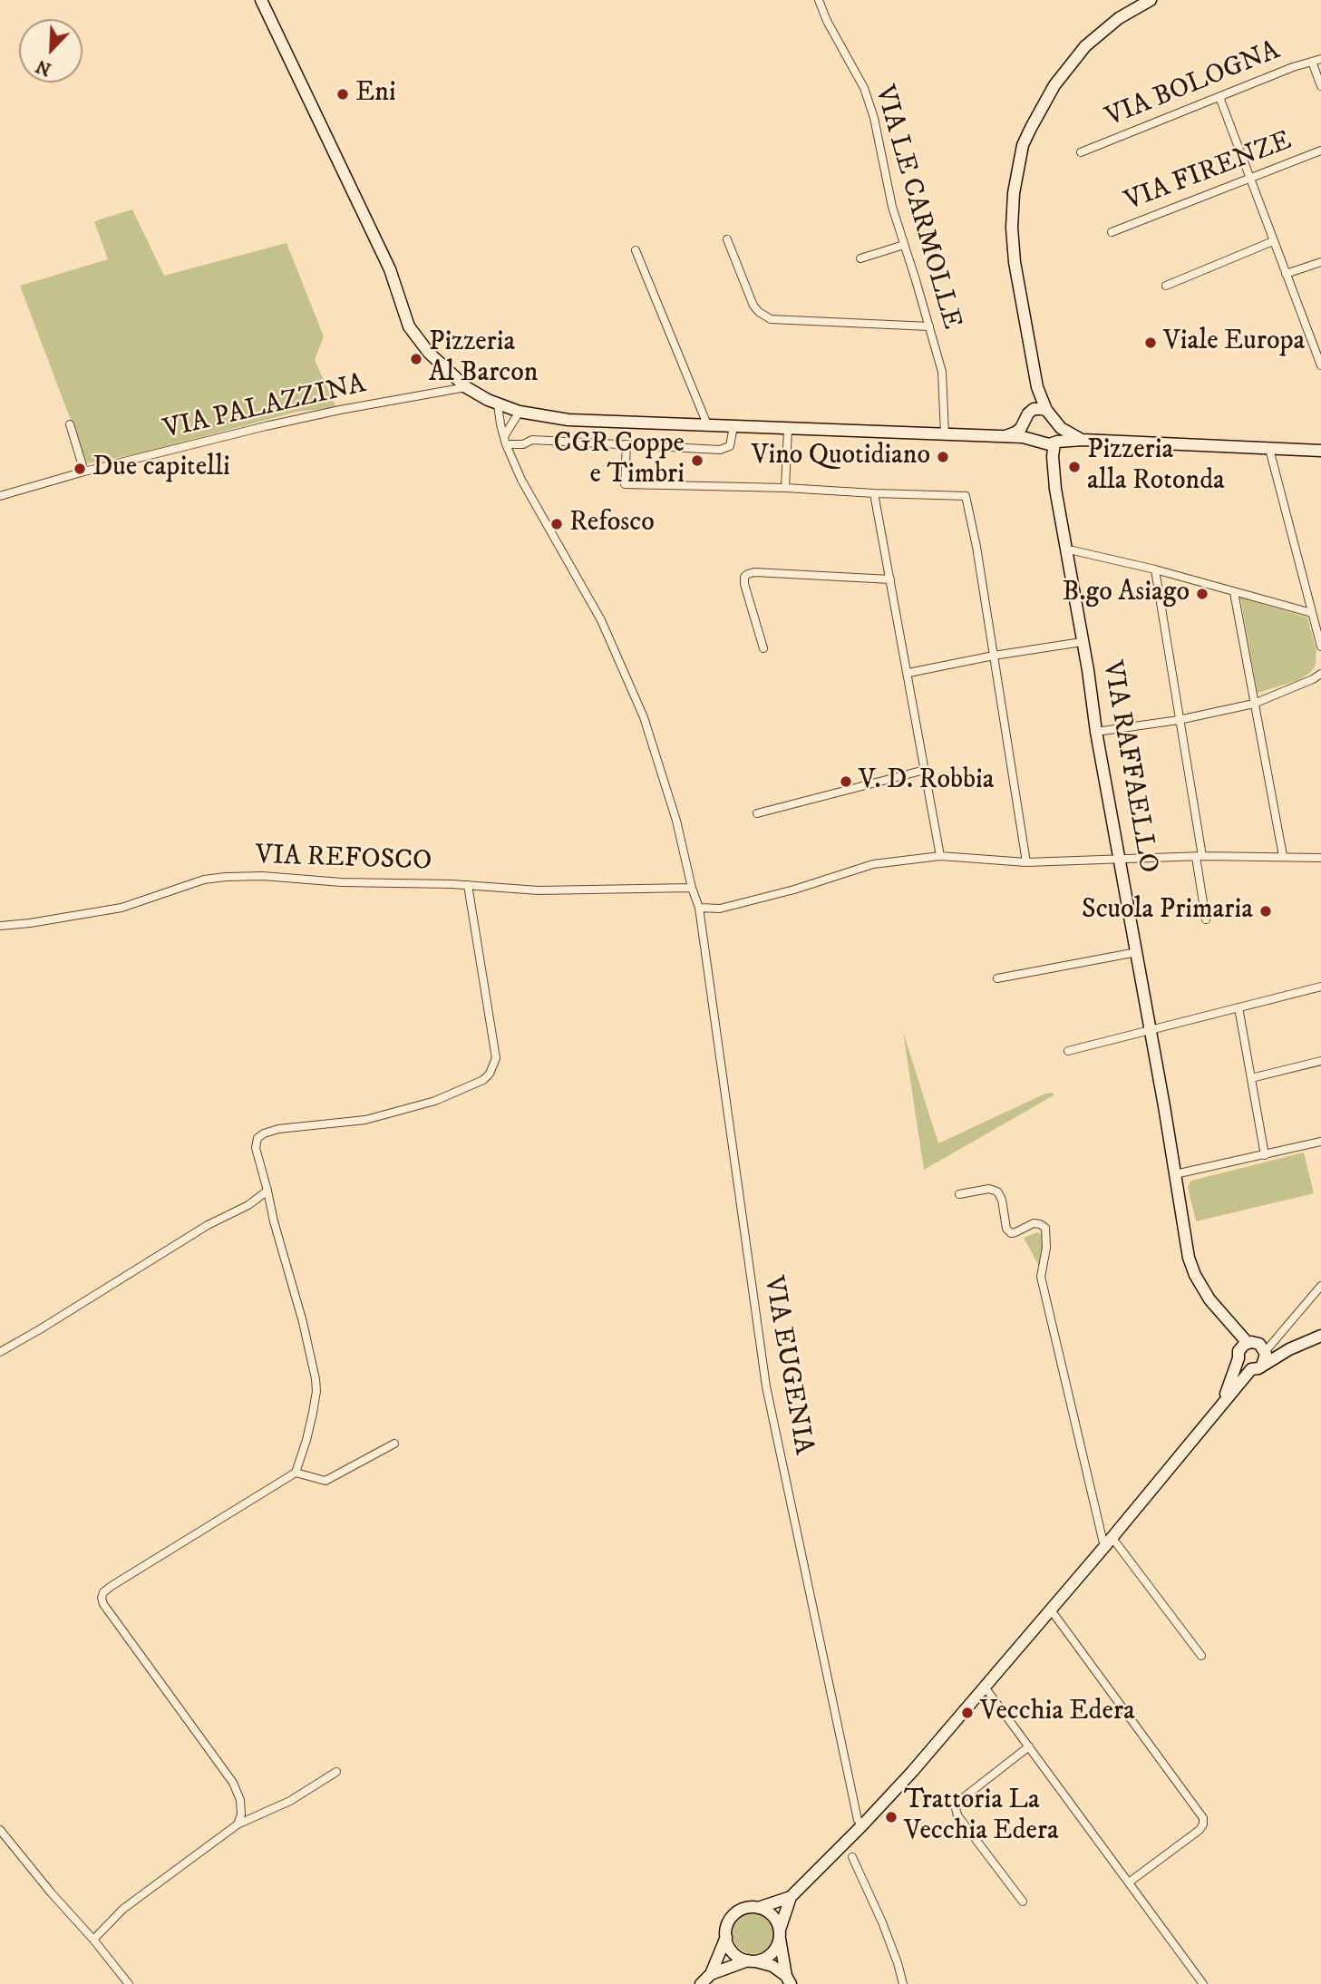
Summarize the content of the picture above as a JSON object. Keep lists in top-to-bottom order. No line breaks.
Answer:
{"streets":{"main road":["VIA RAFFAELLO"],"street":["VIA BOLOGNA","VIA FIRENZE","VIA LE CARMOLLE","VIA PALAZZINA","VIA REFOSCO","VIA EUGENIA"]},"crossings":[["VIA REFOSCO","VIA EUGENIA"]],"places":["Eni","Viale Europa","Pizzeria Al Barcon","Vino Quotidiano","CGR Coppe e Timbri","Pizzeria alla Rotonda","Due capitelli","Refosco","B.go Asiago","V. D. Robbia","Scuola Primaria","Vecchia Edera","Trattoria La Vecchia Edera"],"north":"bottom left"}
